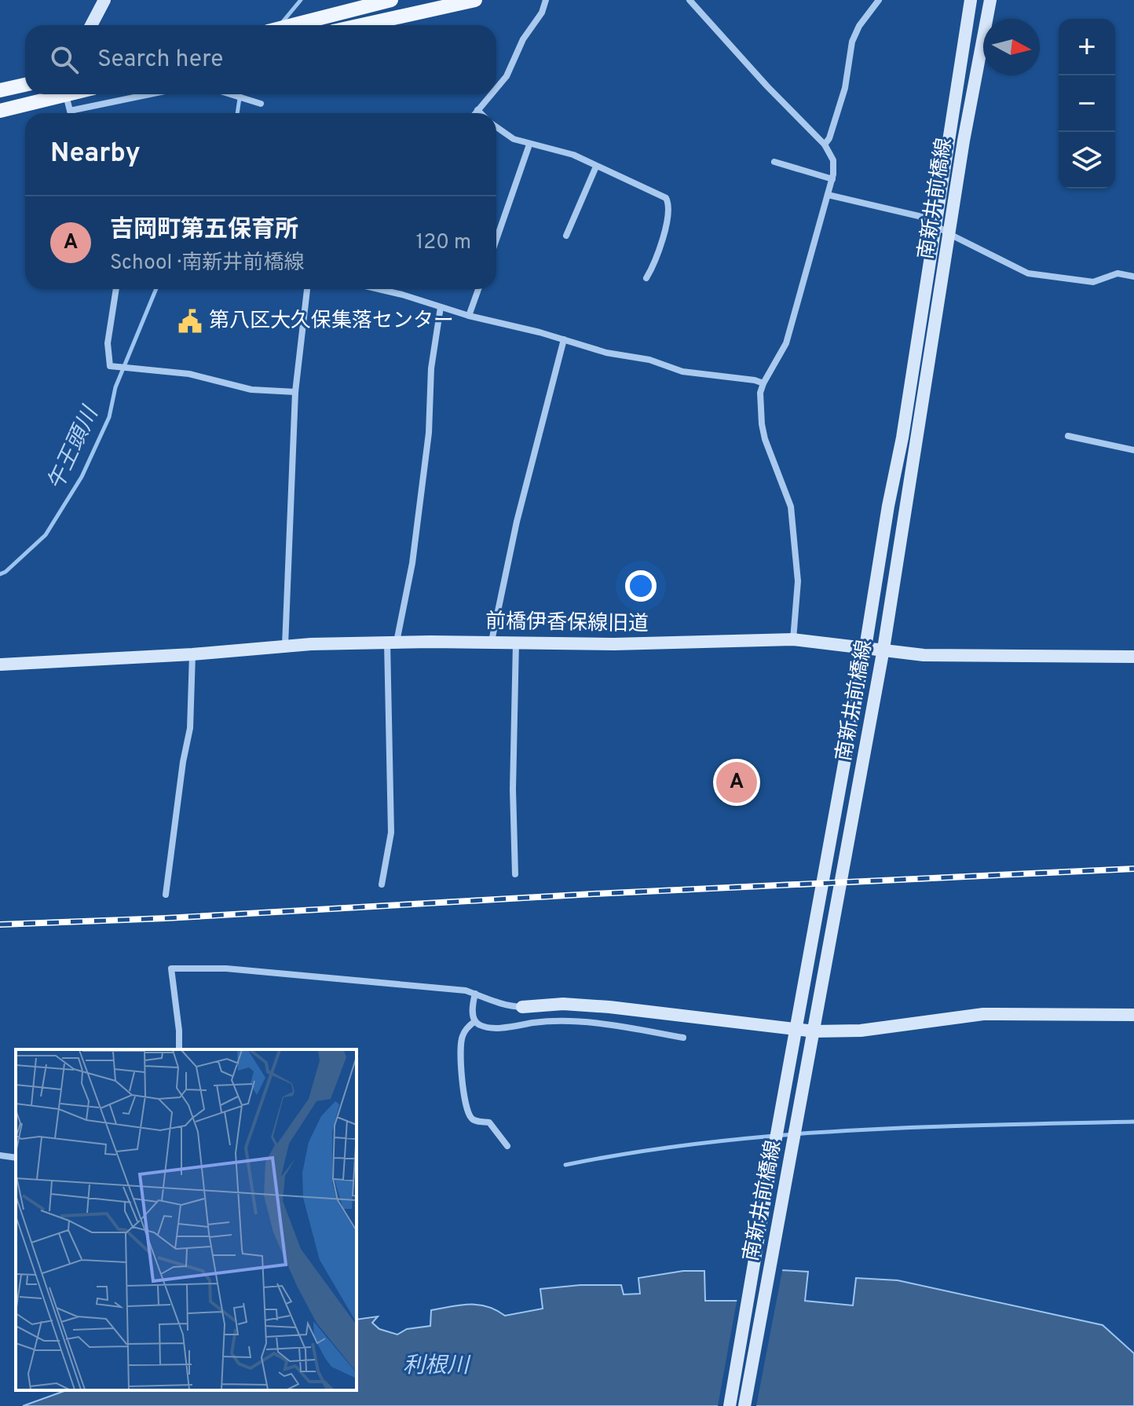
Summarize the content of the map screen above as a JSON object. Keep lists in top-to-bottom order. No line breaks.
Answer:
{"streets":{"main road":["南新井前橋線","前橋伊香保線旧道"]},"crossings":[["南新井前橋線","前橋伊香保線旧道"]],"water":["午王頭川","利根川"],"places":{"public building":["第八区大久保集落センター"]},"north":"right","page":{"map_buttons":["+","−"],"search":"Search here","heading":"Nearby","list":[{"mark":"A","name":"吉岡町第五保育所","note":"School · 南新井前橋線","value":"120 m"}],"pins":"A"}}
